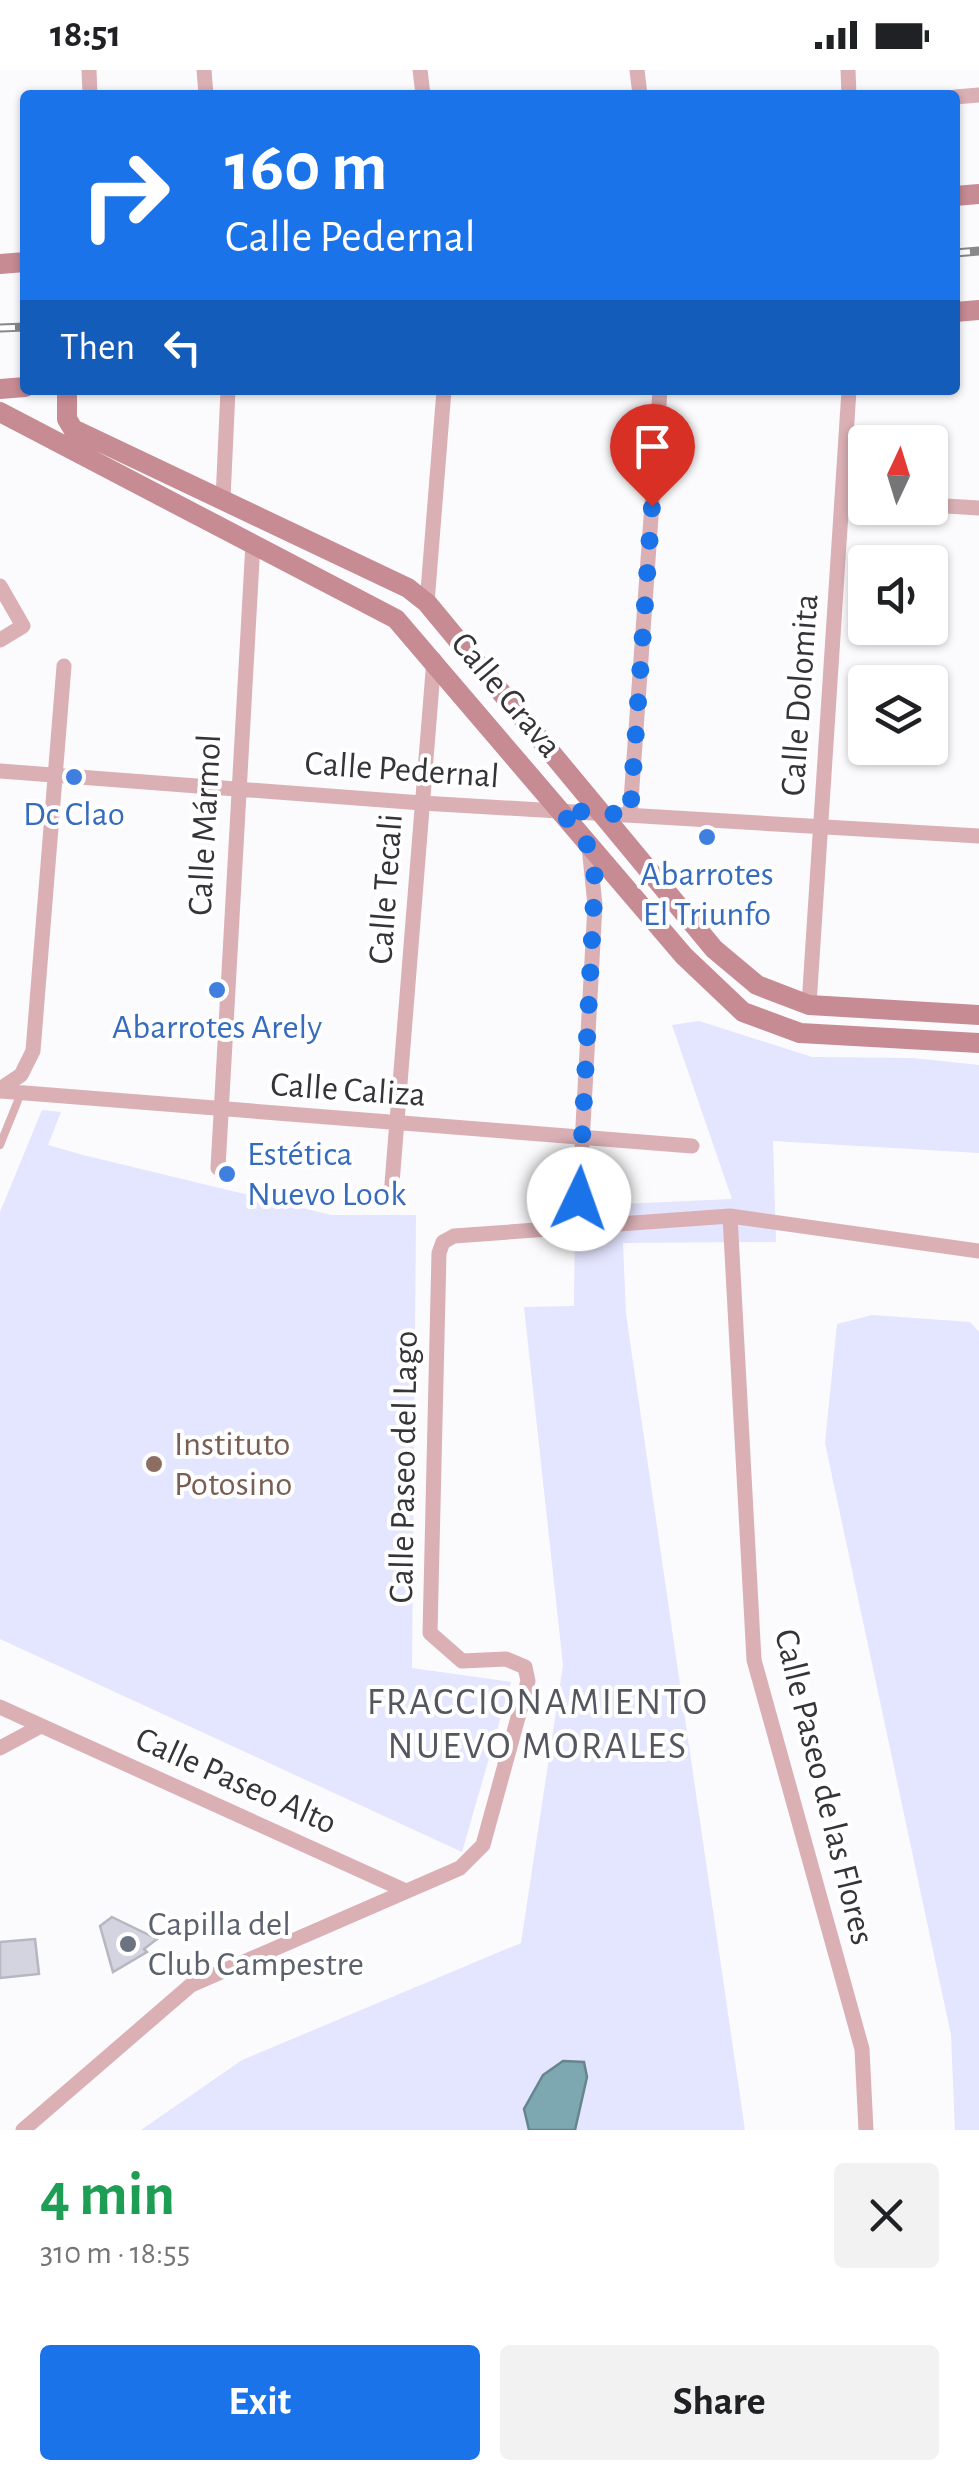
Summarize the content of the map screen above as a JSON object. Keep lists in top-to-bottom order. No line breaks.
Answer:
{"streets":{"main road":["Calle Grava"],"street":["Calle Dolomita","Calle Pedernal","Calle Mármol","Calle Tecali","Calle Caliza","Calle Paseo del Lago","Calle Paseo Alto","Calle Paseo de las Flores"]},"crossings":[["Calle Grava","Calle Dolomita"],["Calle Grava","Calle Pedernal"],["Calle Grava","Calle Mármol"],["Calle Grava","Calle Tecali"],["Calle Dolomita","Calle Pedernal"],["Calle Pedernal","Calle Mármol"],["Calle Pedernal","Calle Tecali"],["Calle Mármol","Calle Caliza"],["Calle Tecali","Calle Caliza"],["Calle Paseo del Lago","Calle Paseo Alto"],["Calle Paseo del Lago","Calle Paseo de las Flores"]],"districts":["FRACCIONAMIENTO NUEVO MORALES"],"places":["Dc Clao","Abarrotes El Triunfo","Abarrotes Arely","Estética Nuevo Look","Instituto Potosino","Capilla del Club Campestre"],"north":"top","page":{"status":"18:51","turn":["160 m","Calle Pedernal"],"then":"Then","heading":["4 min","310 m · 18:55"],"buttons":["Exit","Share"]}}
